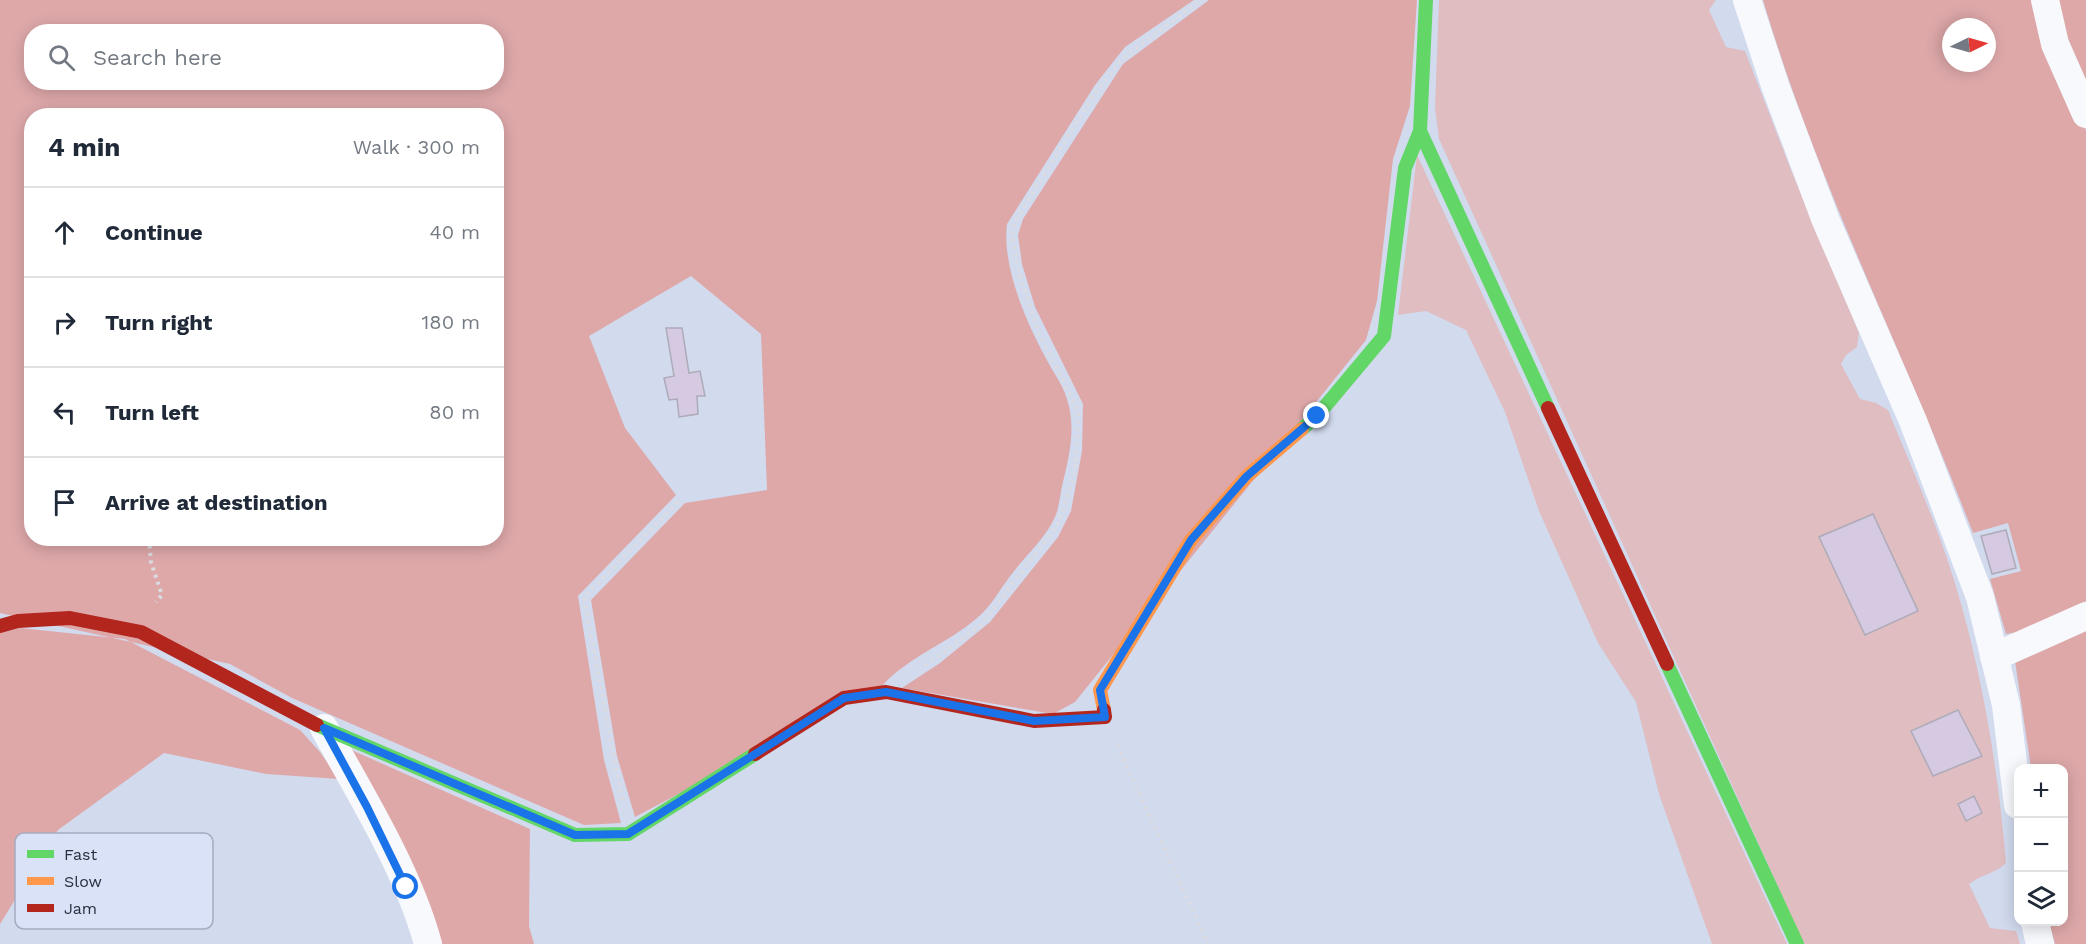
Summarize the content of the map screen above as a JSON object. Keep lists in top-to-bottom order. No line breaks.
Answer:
{"legend":["Fast","Slow","Jam"],"north":"right","page":{"search":"Search here","heading":["4 min","Walk · 300 m"],"list":[["Continue","40 m"],["Turn right","180 m"],["Turn left","80 m"],"Arrive at destination"],"map_buttons":["+","−"]}}
